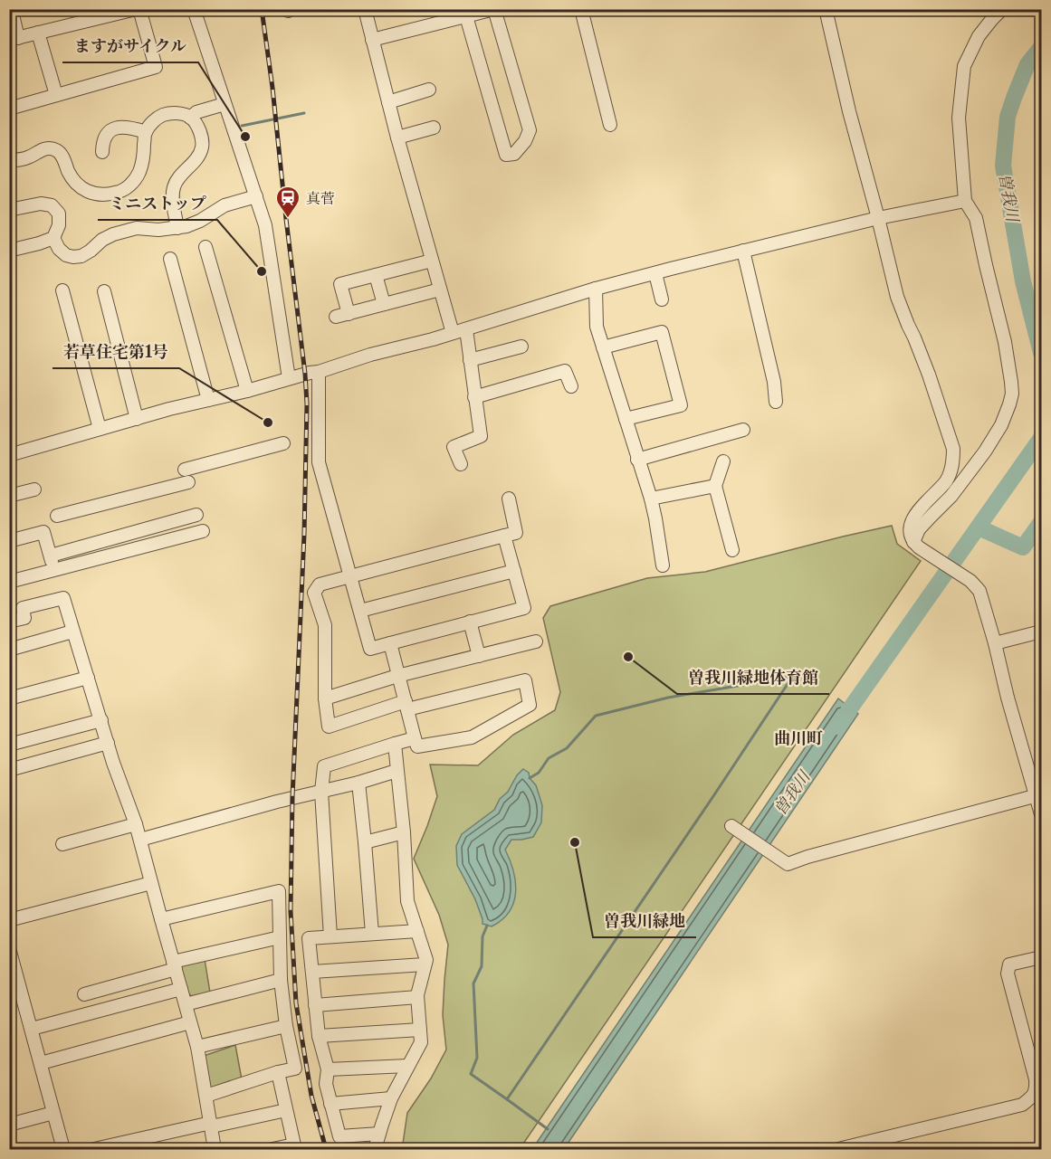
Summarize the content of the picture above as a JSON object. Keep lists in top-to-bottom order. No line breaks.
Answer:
{"districts":["曲川町"],"water":["曽我川"],"places":{"other":["ますがサイクル","ミニストップ","若草住宅第1号","曽我川緑地体育館","曽我川緑地"],"station":["真菅"]}}
